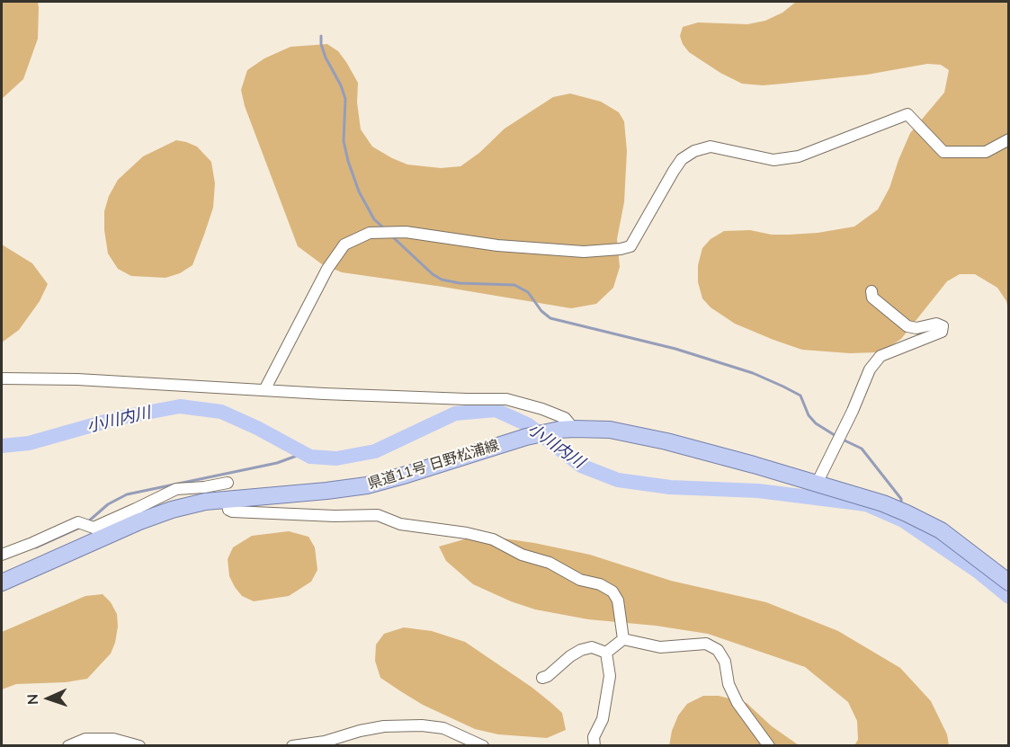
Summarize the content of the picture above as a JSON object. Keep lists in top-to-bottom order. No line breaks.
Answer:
{"streets":{"main road":["県道11号 日野松浦線"]},"water":["小川内川"],"north":"left"}
